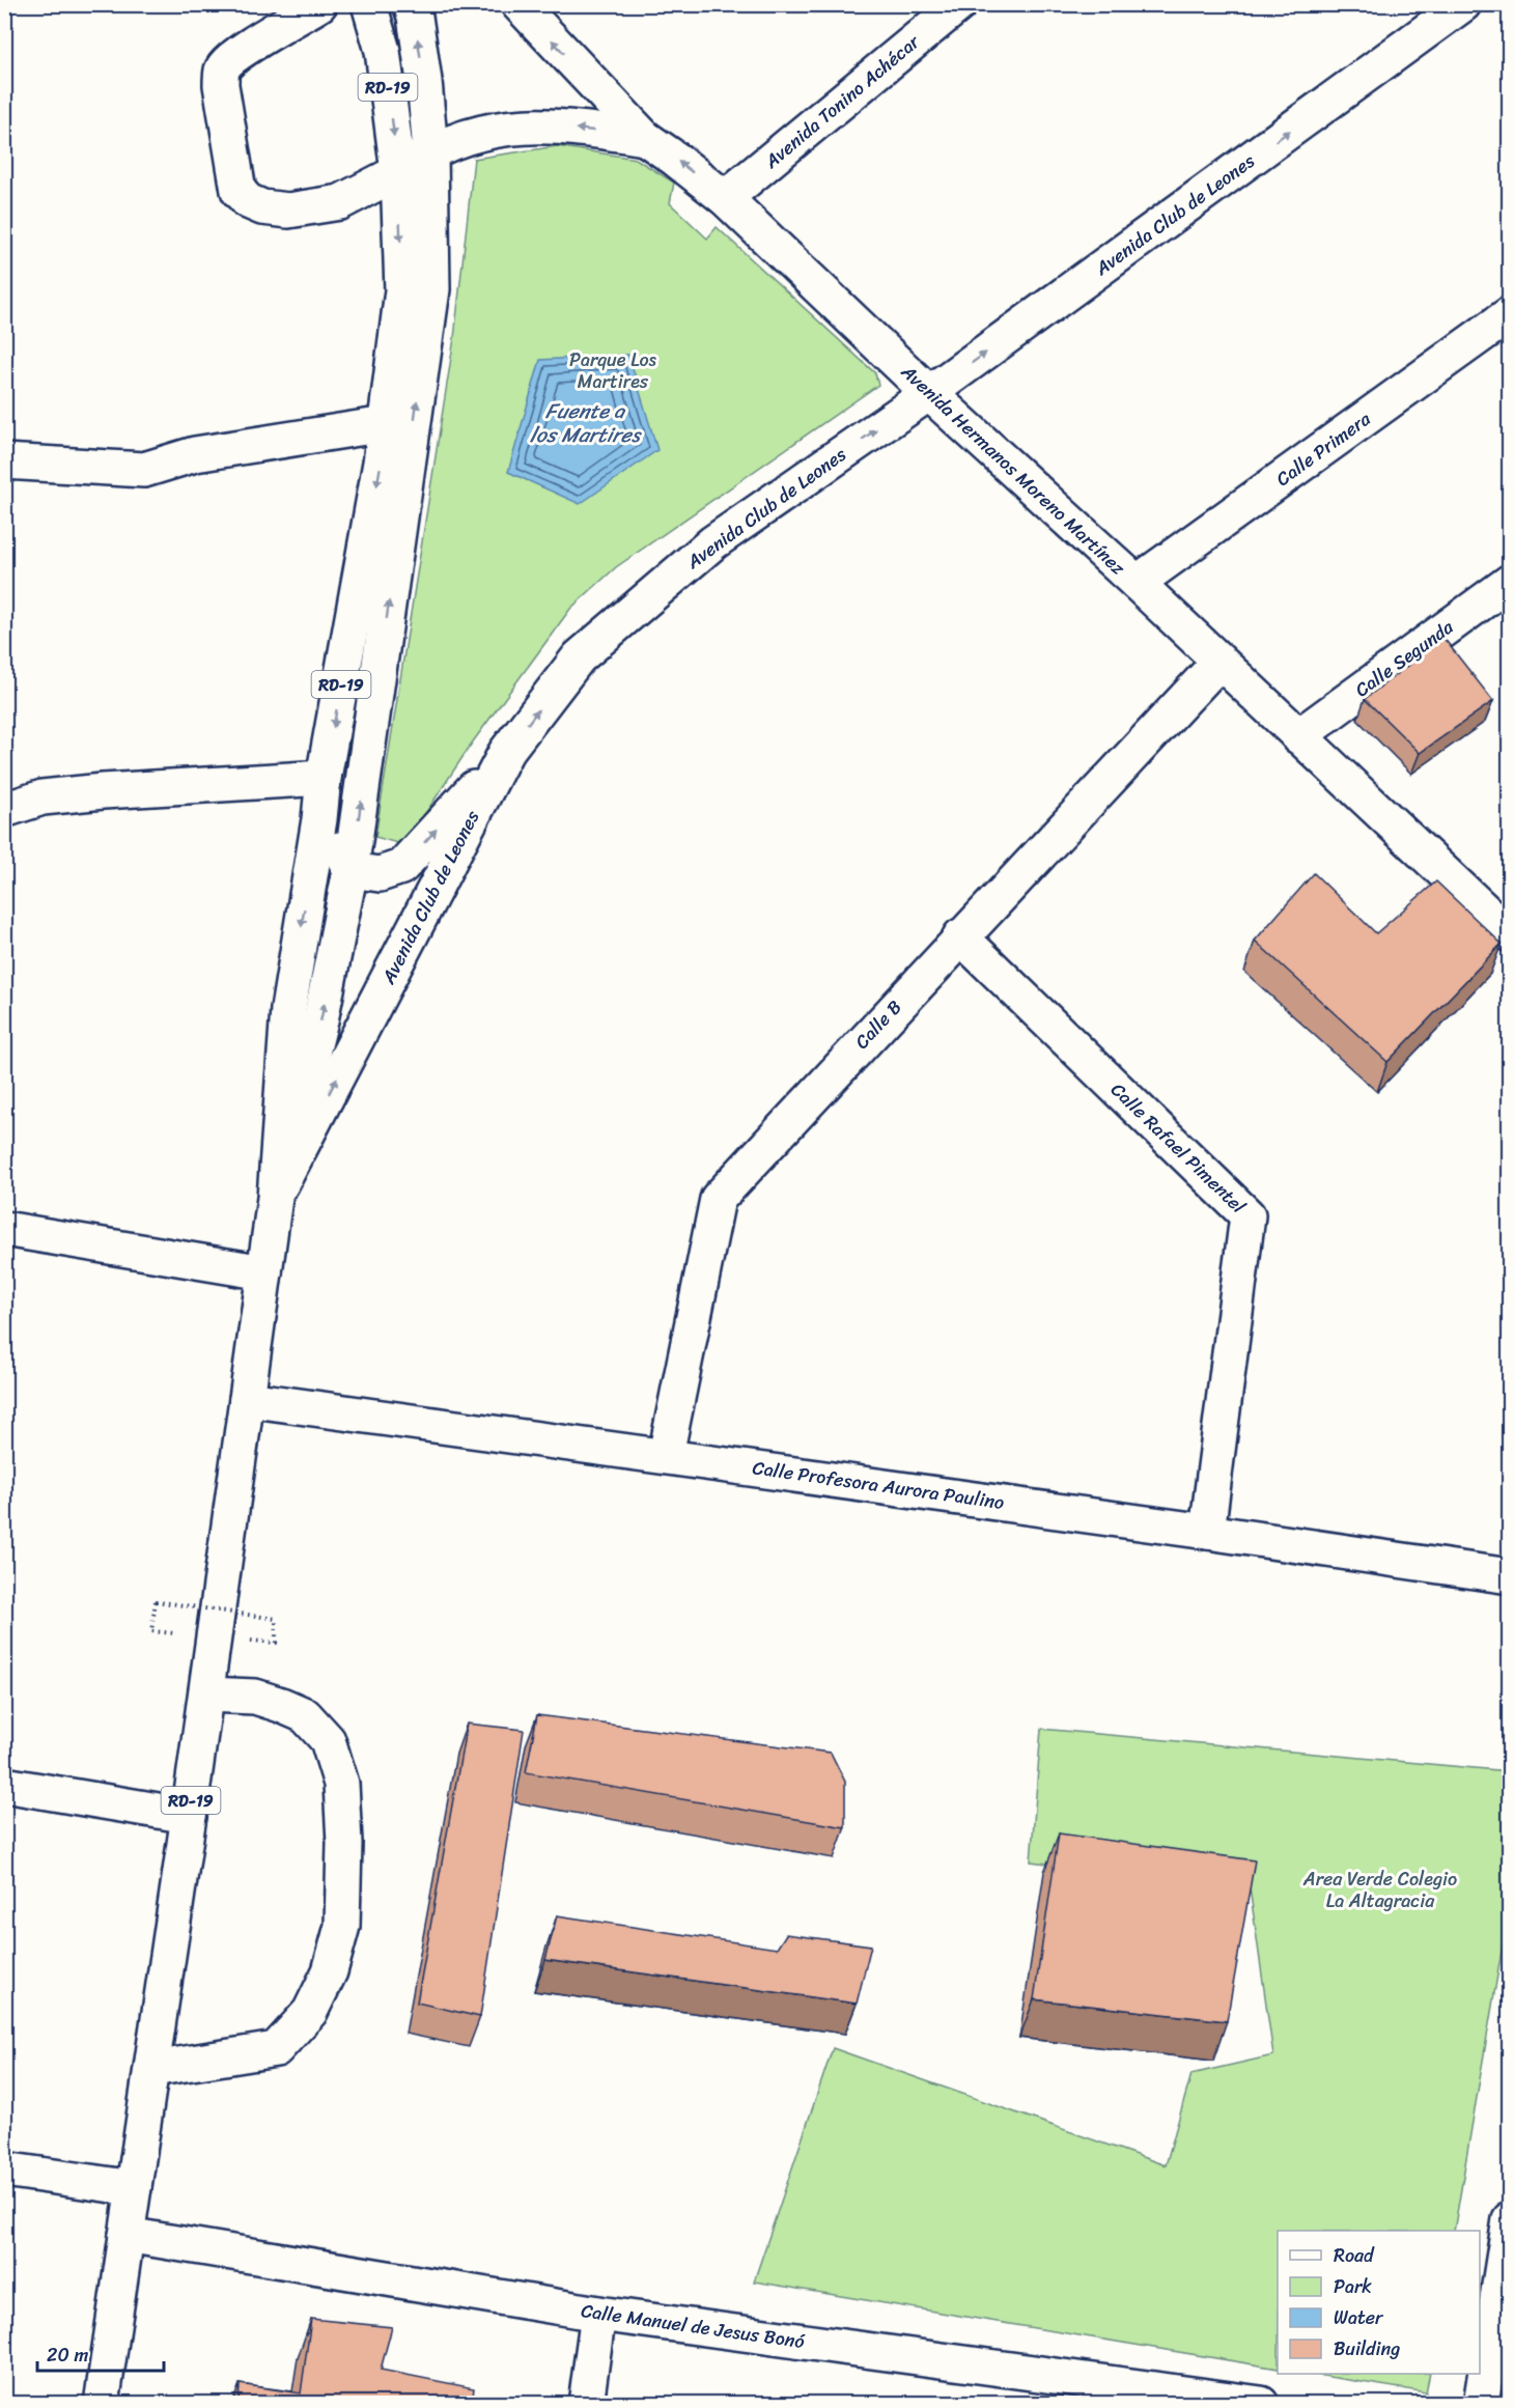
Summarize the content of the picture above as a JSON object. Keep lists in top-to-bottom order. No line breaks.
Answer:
{"streets":{"street":["RD-19","Avenida Tonino Achécar","Avenida Club de Leones","Calle Primera","Avenida Hermanos Moreno Martínez","Calle Segunda","Calle B","Calle Rafael Pimentel","Calle Profesora Aurora Paulino","Calle Manuel de Jesus Bonó"]},"crossings":[["RD-19","Avenida Club de Leones"],["RD-19","Calle Profesora Aurora Paulino"],["RD-19","Calle Manuel de Jesus Bonó"],["Avenida Tonino Achécar","Avenida Hermanos Moreno Martínez"],["Avenida Club de Leones","Avenida Hermanos Moreno Martínez"],["Calle Primera","Avenida Hermanos Moreno Martínez"],["Avenida Hermanos Moreno Martínez","Calle Segunda"],["Avenida Hermanos Moreno Martínez","Calle B"],["Calle B","Calle Rafael Pimentel"],["Calle B","Calle Profesora Aurora Paulino"],["Calle Rafael Pimentel","Calle Profesora Aurora Paulino"]],"one_way":["Avenida Club de Leones"],"water":["Fuente a los Martires"],"parks":["Parque Los Martires","Area Verde Colegio La Altagracia"],"legend":["Road","Park","Water","Building"],"scale_bar":"20 m"}
